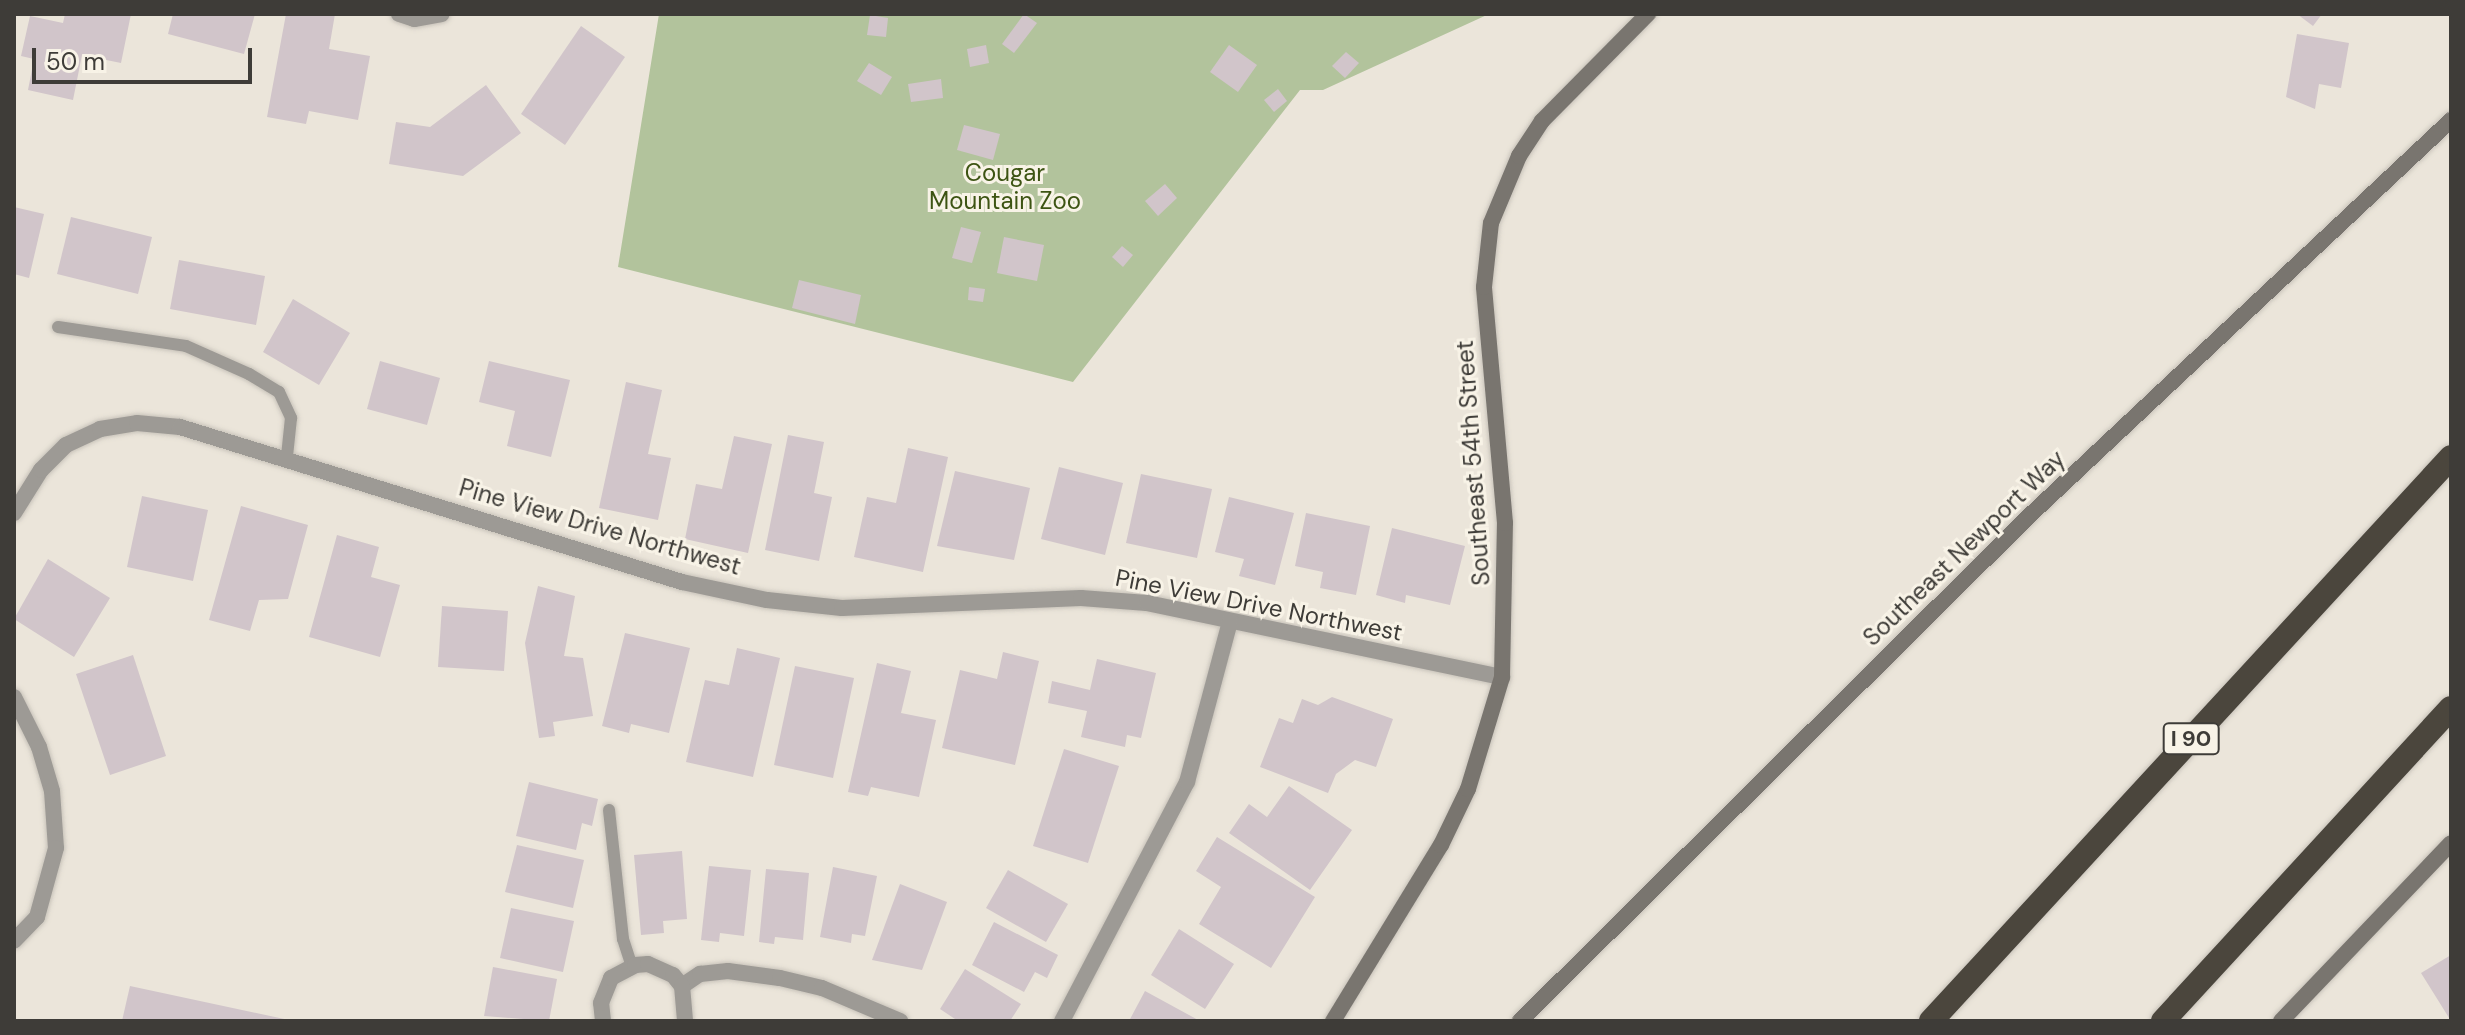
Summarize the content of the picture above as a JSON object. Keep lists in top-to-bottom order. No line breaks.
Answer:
{"streets":{"highway":["I 90"],"street":["Southeast 54th Street","Pine View Drive Northwest","Southeast Newport Way"]},"crossings":[["Southeast 54th Street","Pine View Drive Northwest"]],"parks":["Cougar Mountain Zoo"],"scale_bar":"50 m"}
